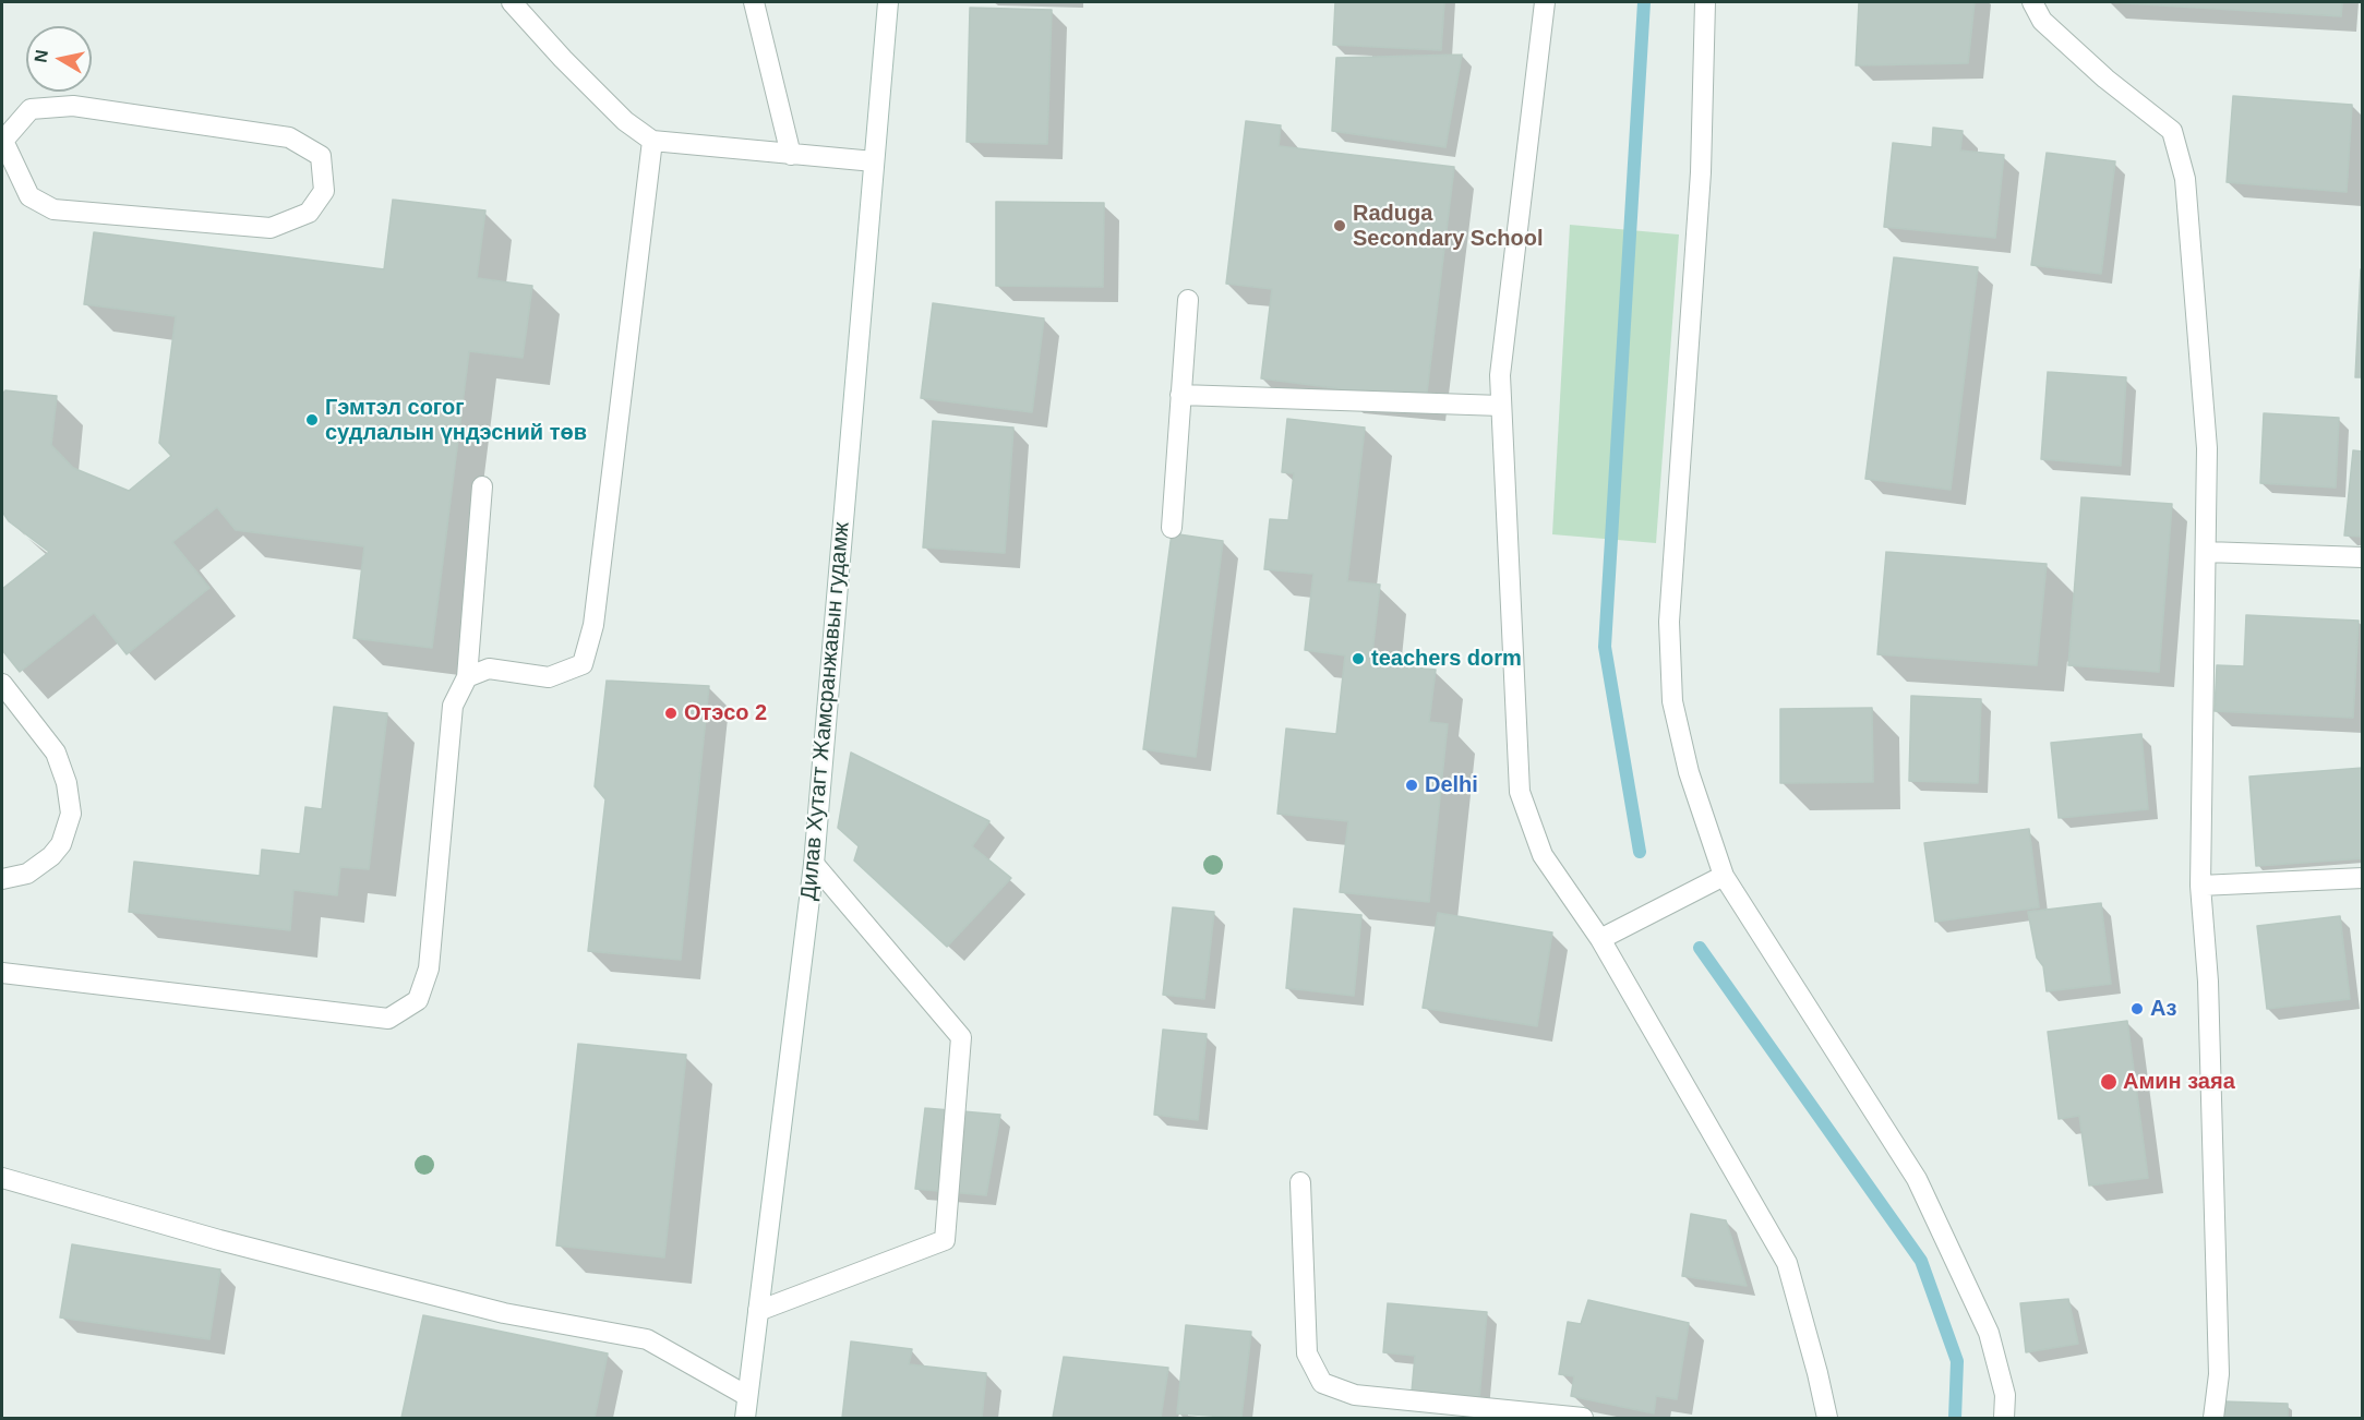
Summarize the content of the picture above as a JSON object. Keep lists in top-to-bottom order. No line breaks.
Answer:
{"streets":{"street":["Дилав Хутагт Жамсранжавын гудамж"]},"places":["Raduga Secondary School","Гэмтэл согог судлалын үндэсний төв","teachers dorm","Отэсо 2","Delhi","Аз","Амин заяа"],"north":"left"}
